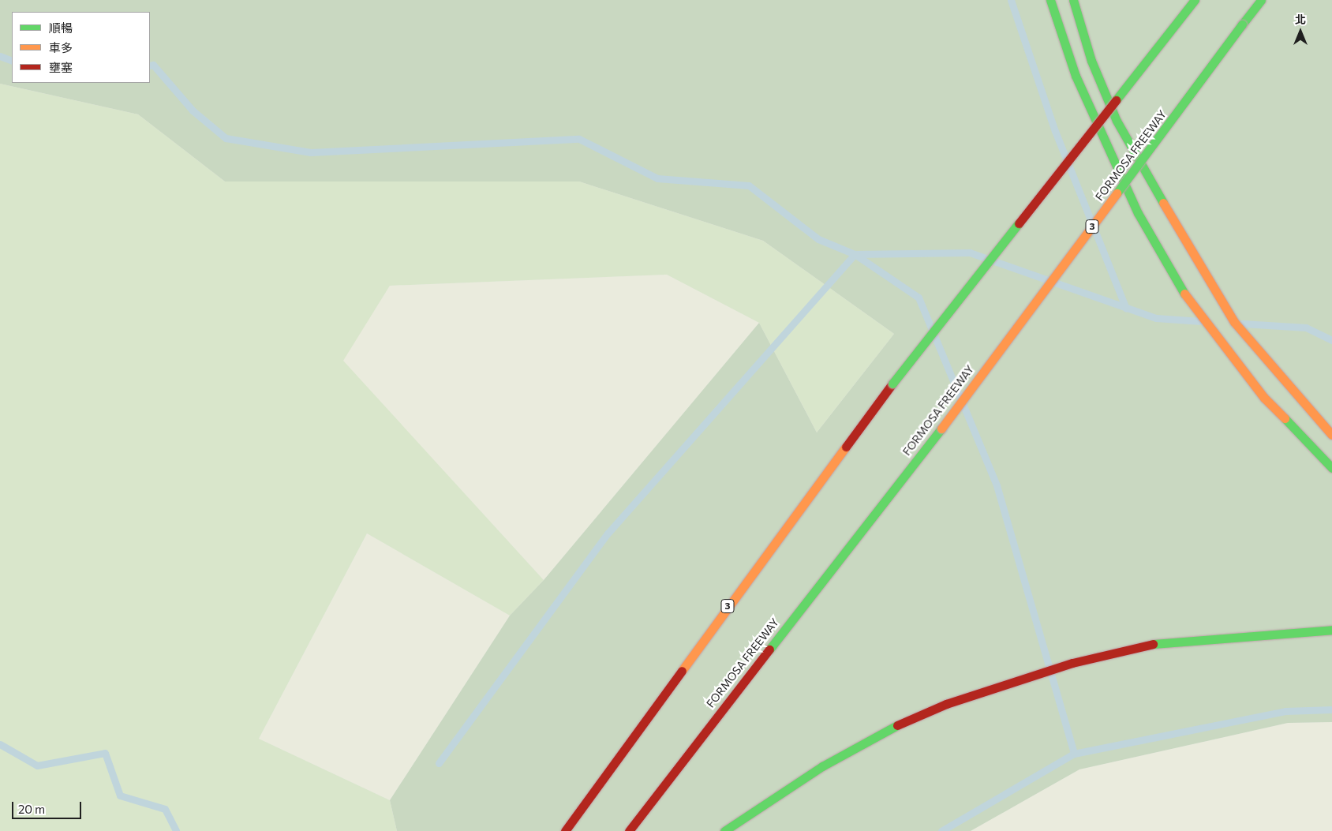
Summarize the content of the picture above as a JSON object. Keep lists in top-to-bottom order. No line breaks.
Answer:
{"streets":{"highway":["FORMOSA FREEWAY","3"]},"legend":["順暢","車多","壅塞"],"scale_bar":"20 m","north":"top"}
